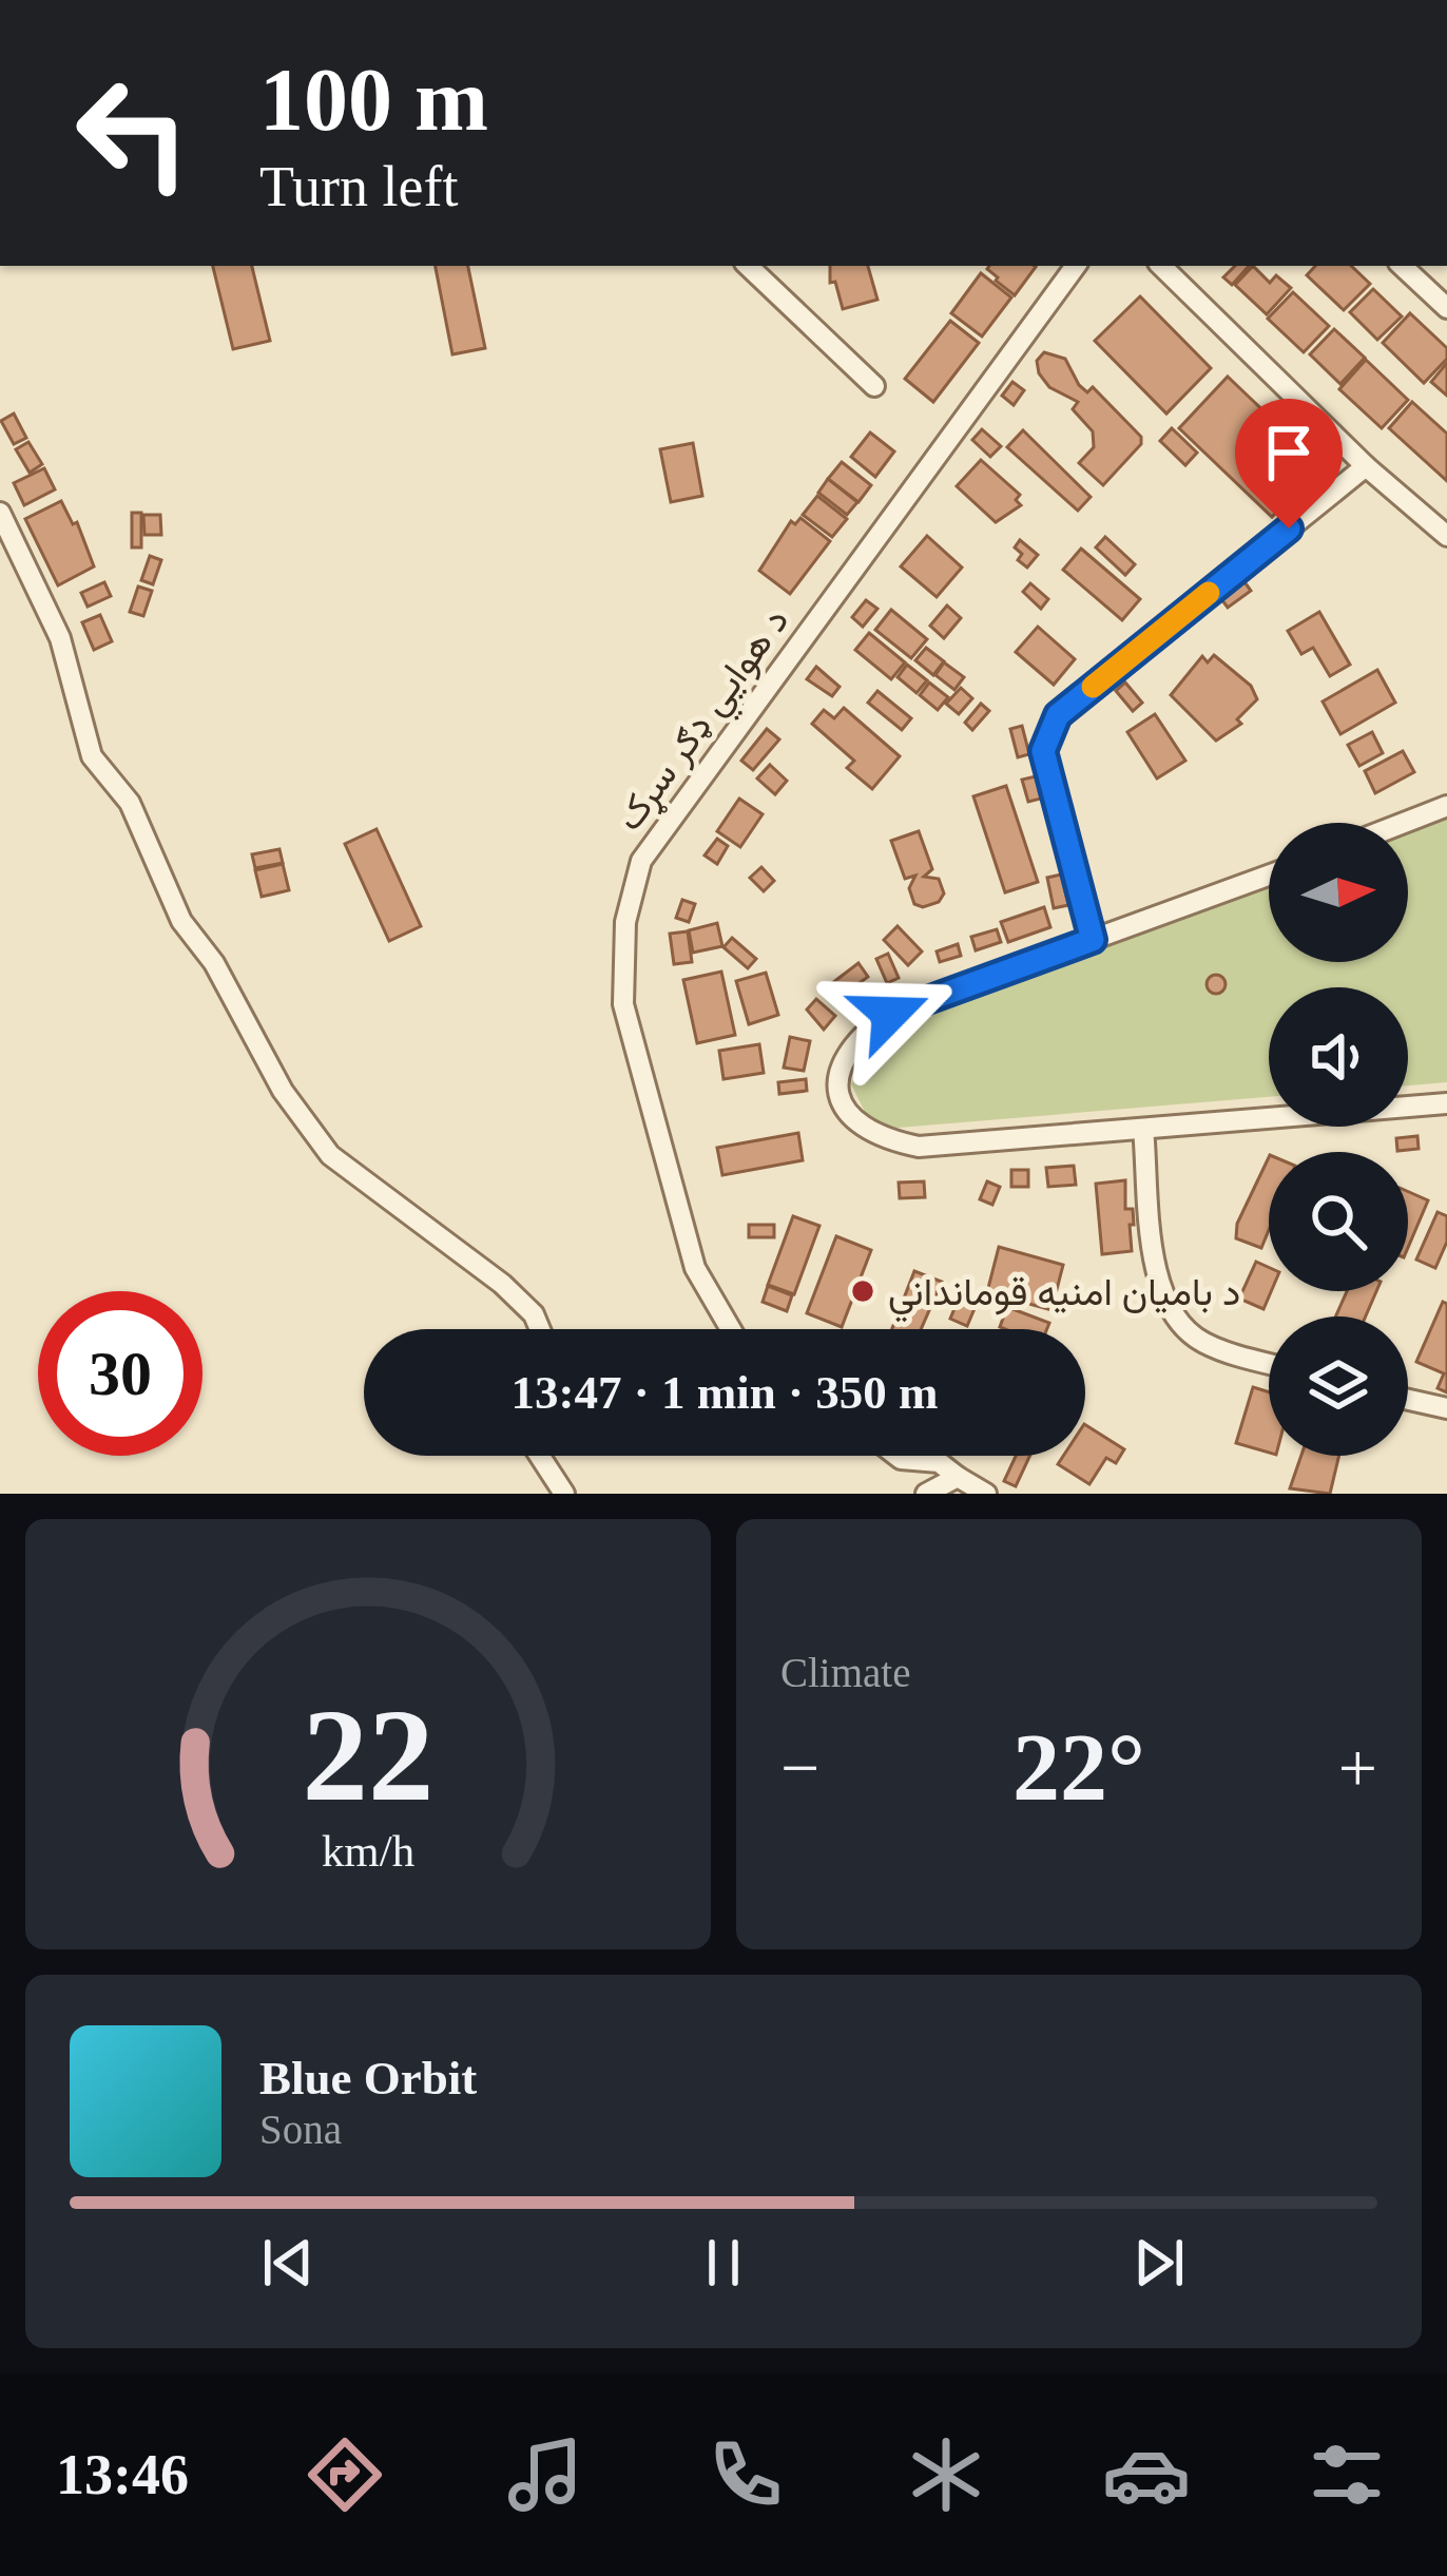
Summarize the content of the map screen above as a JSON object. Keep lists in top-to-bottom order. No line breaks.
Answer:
{"streets":{"street":["د هوايي ډګر سړک"]},"places":["د بامیان امنیه قومانداني"],"north":"right","page":{"turn":["100 m","Turn left"],"limit":"30","trip":"13:47 · 1 min · 350 m","tile":"Climate","heat":["−","22°","+"],"song":["Blue Orbit","Sona"],"tabs":"13:46","gauge":["22","km/h"]}}
